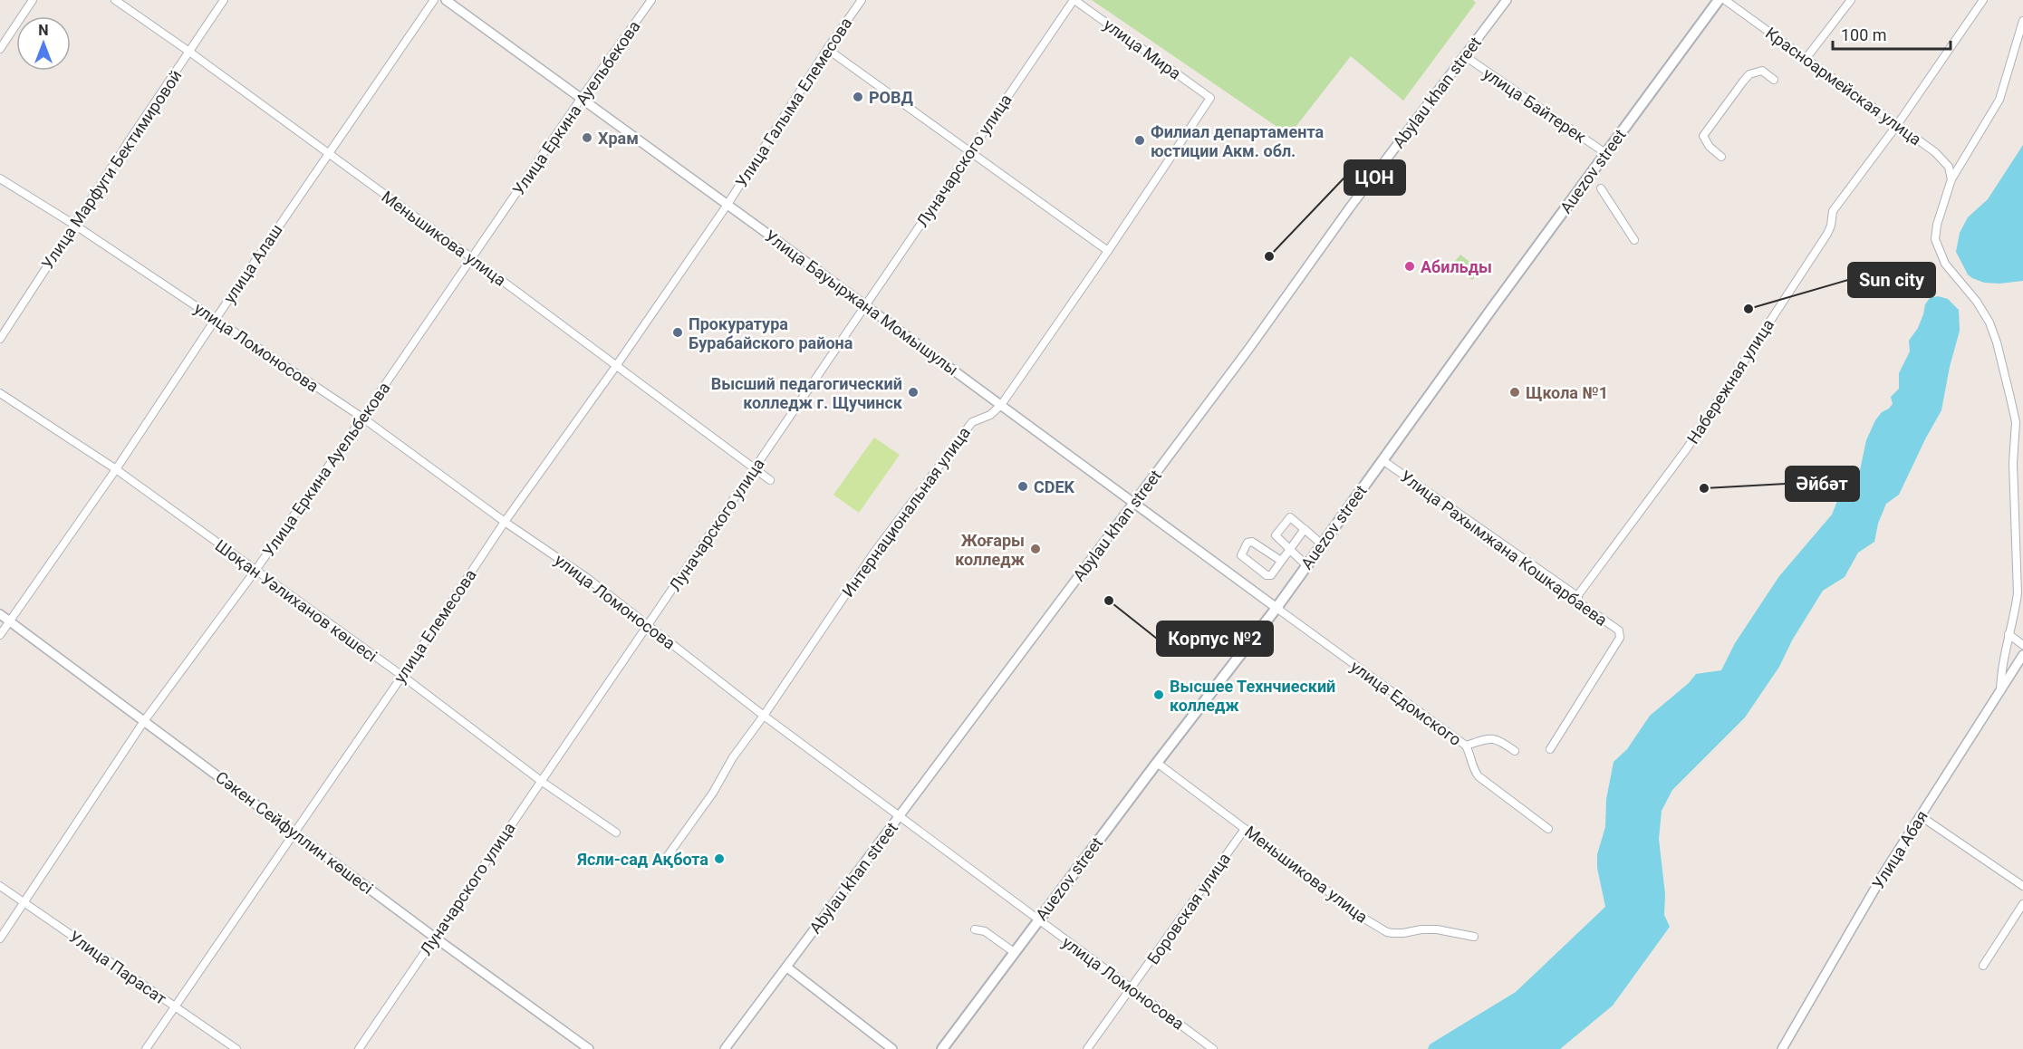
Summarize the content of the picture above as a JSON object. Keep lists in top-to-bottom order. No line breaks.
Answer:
{"streets":{"main road":["Auezov street"],"street":["улица Мира","Красноармейская улица","Abylau khan street","Улица Галыма Елемесова","улица Байтерек","Улица Еркина Ауельбекова","Луначарского улица","Улица Марфуги Бектимировой","Меньшикова улица","улица Алаш","Улица Бауыржана Момышулы","улица Ломоносова","Набережная улица","Интернациональная улица","Улица Рахымжана Кошкарбаева","Шоқан Уәлиханов көшесі","улица Елемесова","улица Едомского","Сәкен Сейфуллин көшесі","Улица Абая","Боровская улица","Улица Парасат"]},"crossings":[["улица Мира","Луначарского улица"],["улица Мира","Интернациональная улица"],["Красноармейская улица","Набережная улица"],["Abylau khan street","улица Байтерек"],["Abylau khan street","Улица Бауыржана Момышулы"],["Abylau khan street","улица Ломоносова"],["Улица Галыма Елемесова","Улица Бауыржана Момышулы"],["Улица Галыма Елемесова","улица Елемесова"],["улица Байтерек","Auezov street"],["Улица Еркина Ауельбекова","Меньшикова улица"],["Улица Еркина Ауельбекова","Улица Бауыржана Момышулы"],["Улица Еркина Ауельбекова","улица Ломоносова"],["Улица Еркина Ауельбекова","Шоқан Уәлиханов көшесі"],["Улица Еркина Ауельбекова","Сәкен Сейфуллин көшесі"],["Улица Еркина Ауельбекова","Улица Парасат"],["Луначарского улица","Меньшикова улица"],["Луначарского улица","Улица Бауыржана Момышулы"],["Луначарского улица","улица Ломоносова"],["Луначарского улица","Шоқан Уәлиханов көшесі"],["Луначарского улица","Сәкен Сейфуллин көшесі"],["Улица Марфуги Бектимировой","Меньшикова улица"],["Улица Марфуги Бектимировой","улица Ломоносова"],["Auezov street","Меньшикова улица"],["Auezov street","Улица Бауыржана Момышулы"],["Auezov street","улица Ломоносова"],["Auezov street","Улица Рахымжана Кошкарбаева"],["Auezov street","улица Едомского"],["Меньшикова улица","улица Алаш"],["Меньшикова улица","улица Елемесова"],["Меньшикова улица","Боровская улица"],["улица Алаш","улица Ломоносова"],["улица Алаш","Шоқан Уәлиханов көшесі"],["улица Алаш","Сәкен Сейфуллин көшесі"],["Улица Бауыржана Момышулы","Интернациональная улица"],["Улица Бауыржана Момышулы","улица Елемесова"],["Улица Бауыржана Момышулы","улица Едомского"],["улица Ломоносова","Интернациональная улица"],["улица Ломоносова","улица Елемесова"],["улица Ломоносова","Боровская улица"],["Набережная улица","Улица Рахымжана Кошкарбаева"],["Шоқан Уәлиханов көшесі","улица Елемесова"],["улица Елемесова","Сәкен Сейфуллин көшесі"],["улица Елемесова","Улица Парасат"]],"places":["РОВД","Храм","Филиал департамента юстиции Акм. обл.","ЦОН","Абильды","Sun city","Прокуратура Бурабайского района","Высший педагогический колледж г. Щучинск","Щкола №1","CDEK","Әйбәт","Жоғары колледж","Корпус №2","Высшее Технчиеский колледж","Ясли-сад Ақбота"],"scale_bar":"100 m","north":"top"}
